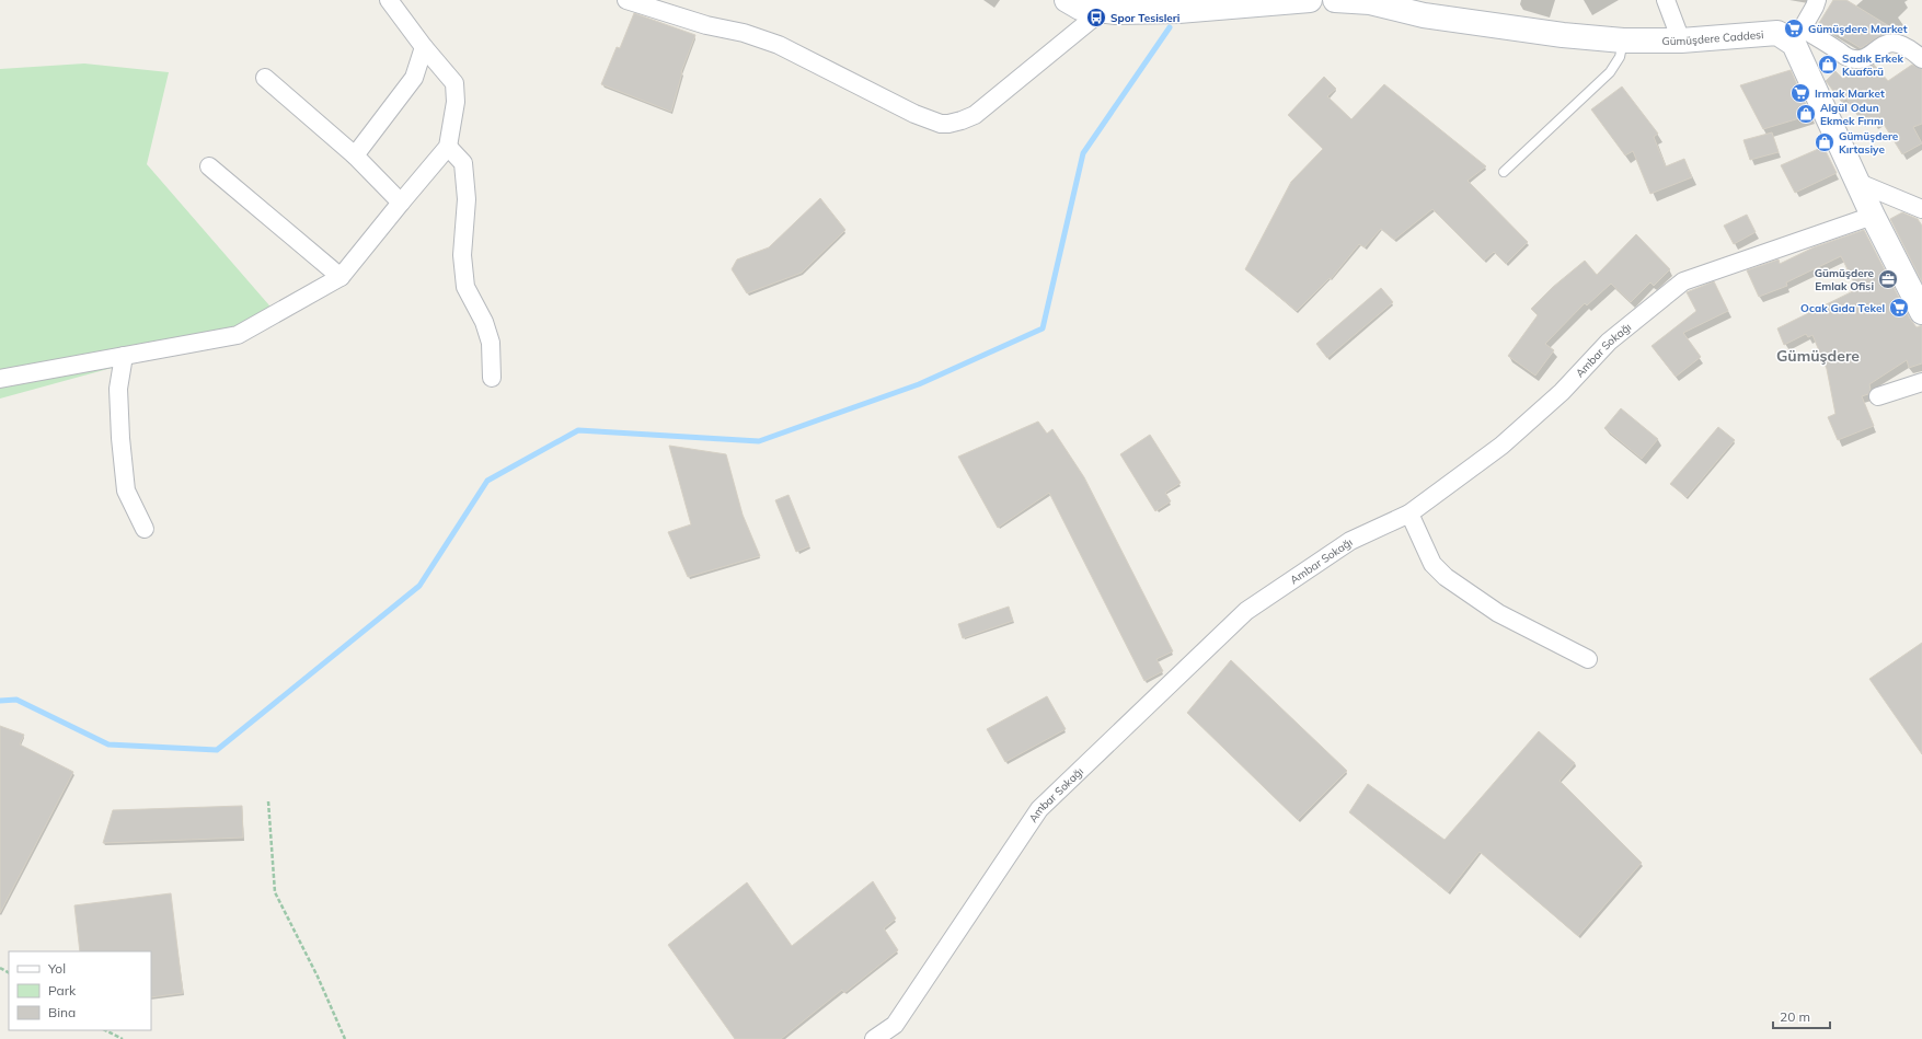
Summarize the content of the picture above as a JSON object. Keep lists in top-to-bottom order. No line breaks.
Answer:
{"streets":{"street":["Gümüşdere Caddesi","Ambar Sokağı"]},"districts":["Gümüşdere"],"places":{"bus stop":["Spor Tesisleri"],"supermarket":["Gümüşdere Market","Irmak Market","Ocak Gıda Tekel"],"shop":["Sadık Erkek Kuaförü","Algül Odun Ekmek Fırını","Gümüşdere Kırtasiye"],"office":["Gümüşdere Emlak Ofisi"]},"legend":["Yol","Park","Bina"],"scale_bar":"20 m"}
